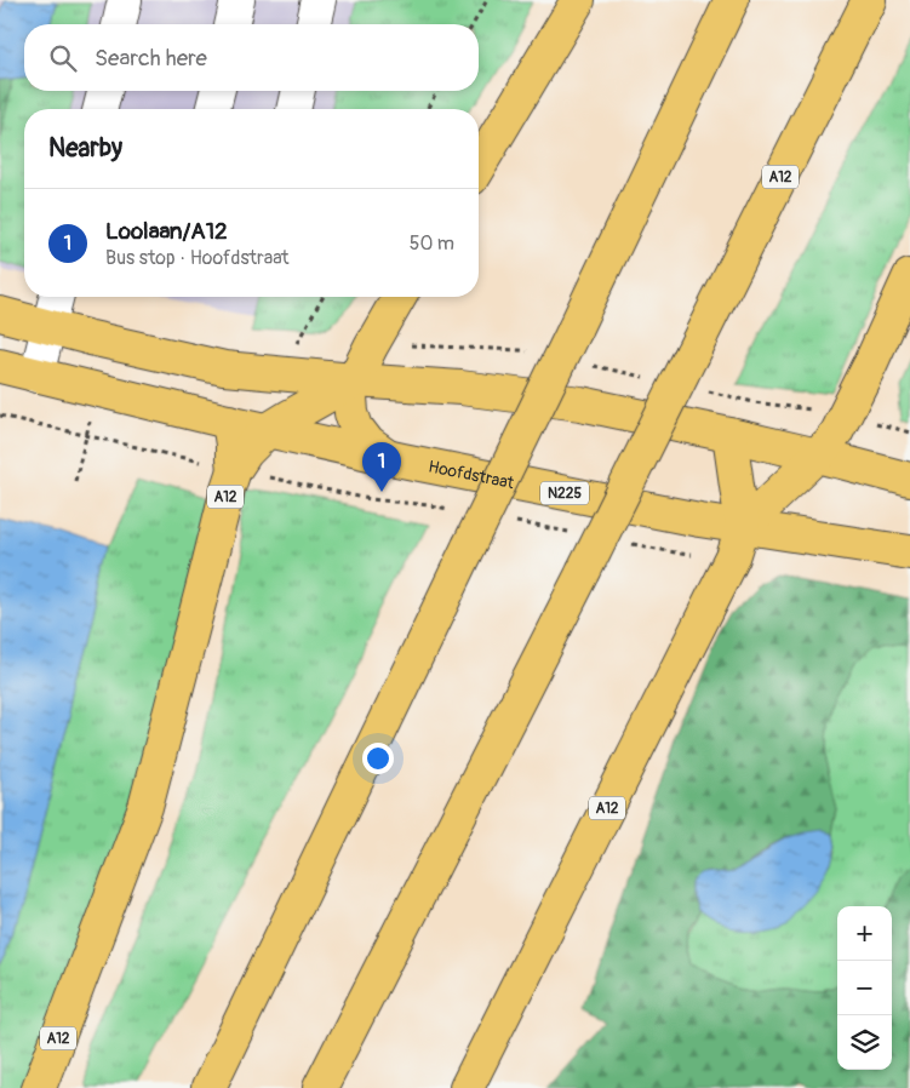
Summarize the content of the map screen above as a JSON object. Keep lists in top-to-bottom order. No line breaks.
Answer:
{"streets":{"main road":["A12","Hoofdstraat","N225"]},"crossings":[["A12","Hoofdstraat"]],"page":{"search":"Search here","heading":"Nearby","list":[{"mark":"1","name":"Loolaan/A12","note":"Bus stop · Hoofdstraat","value":"50 m"}],"pins":"1","map_buttons":["+","−"]}}
